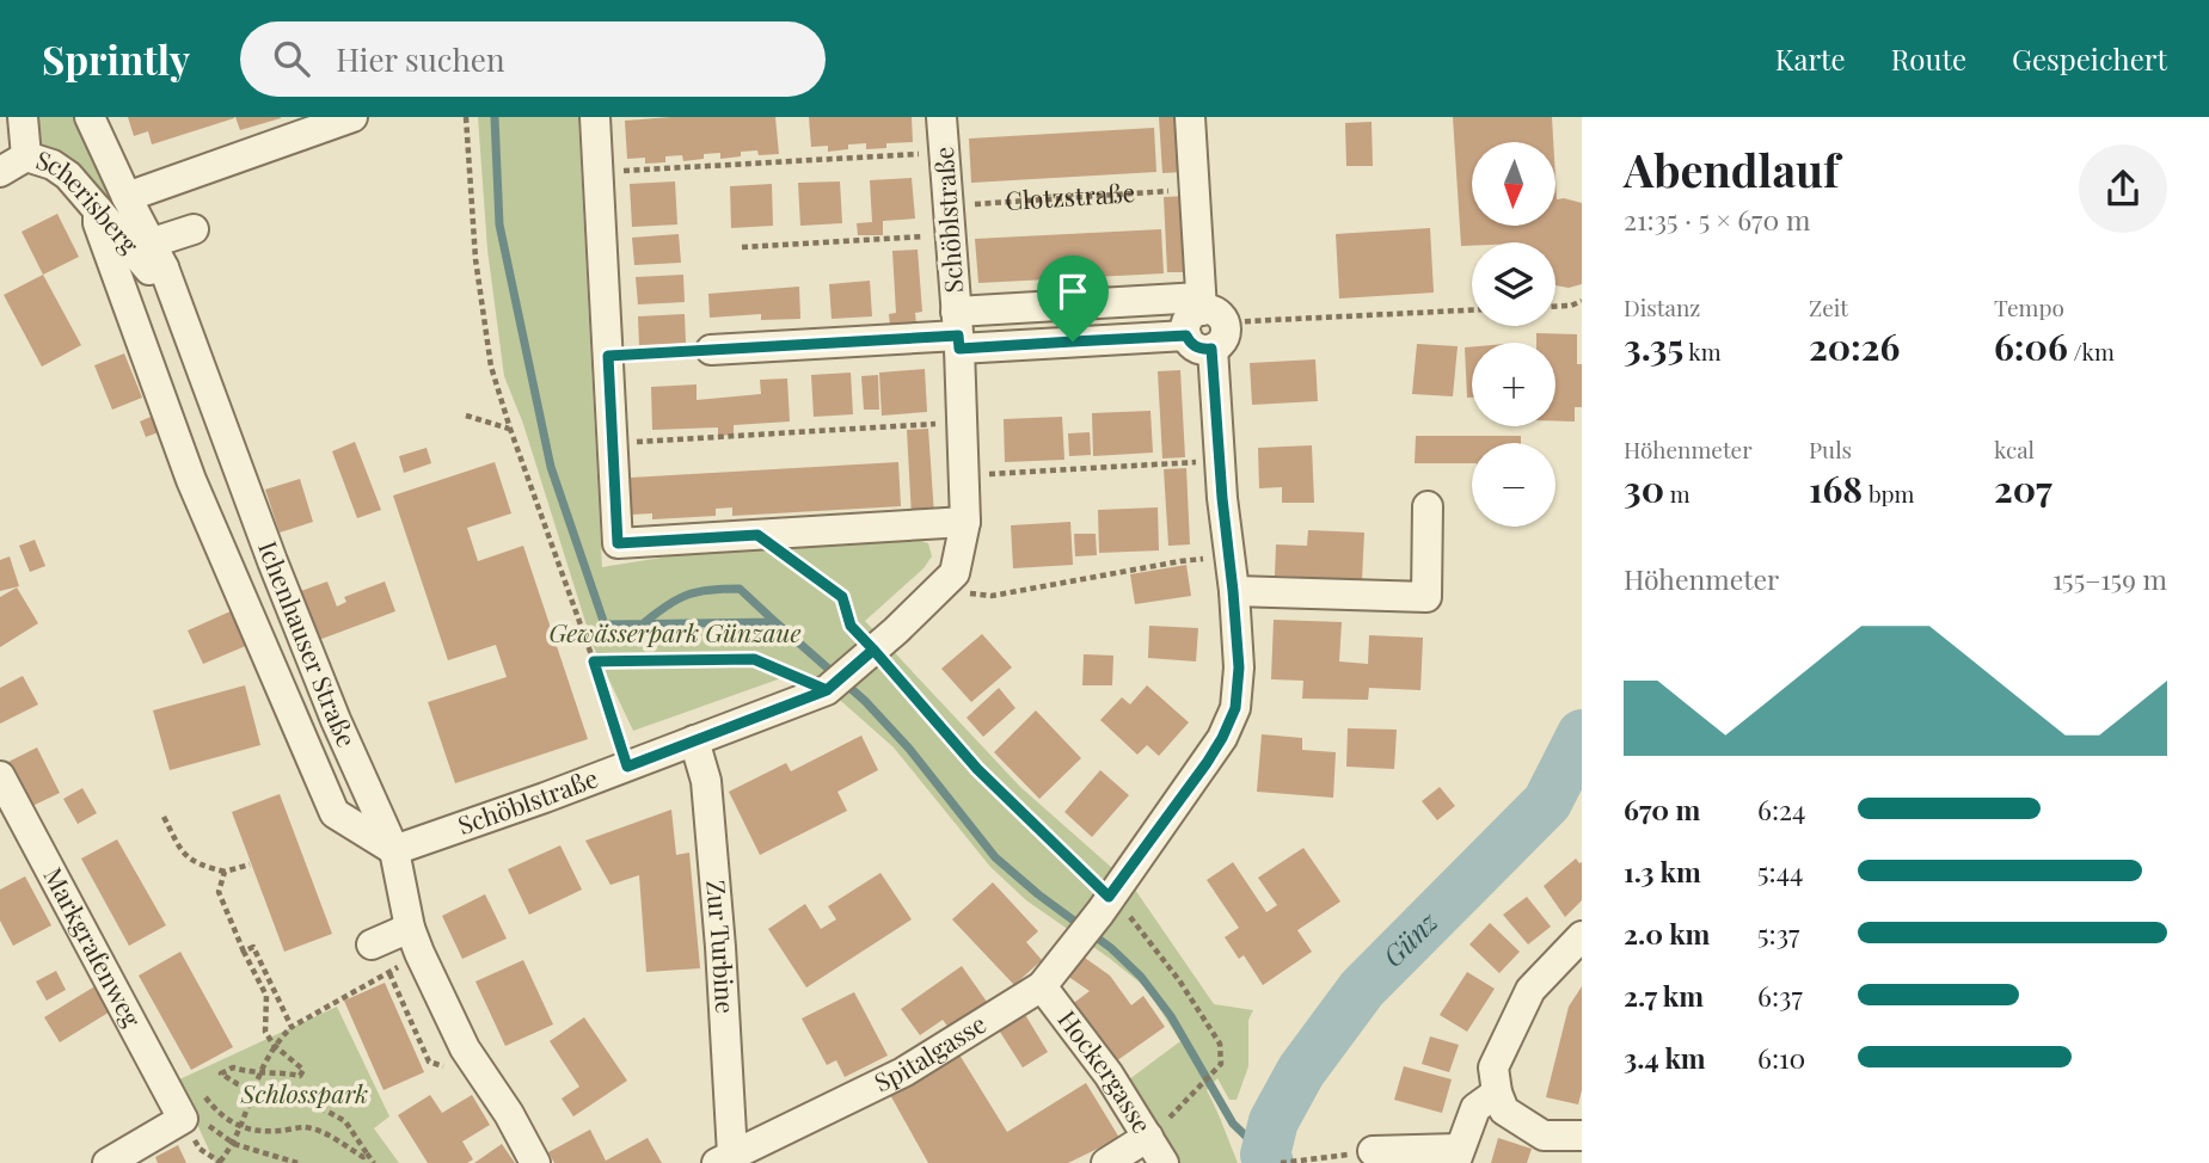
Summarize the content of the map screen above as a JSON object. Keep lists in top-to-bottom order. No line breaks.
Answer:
{"streets":{"street":["Scherisberg","Schöblstraße","Ichenhauser Straße","Zur Turbine","Markgrafenweg","Spitalgasse","Hockergasse"],"path":["Clotzstraße"]},"crossings":[["Clotzstraße","Schöblstraße"],["Scherisberg","Ichenhauser Straße"],["Schöblstraße","Ichenhauser Straße"],["Schöblstraße","Zur Turbine"],["Zur Turbine","Spitalgasse"],["Spitalgasse","Hockergasse"]],"water":["Günz"],"parks":["Gewässerpark Günzaue","Schlosspark"],"north":"bottom","page":{"header":"Sprintly","search":"Hier suchen","nav":["Karte","Route","Gespeichert"],"heading":["Abendlauf","21:35 · 5 × 670 m"],"map_buttons":["+","−"],"stats":[["Distanz","3.35 km"],["Zeit","20:26"],["Tempo","6:06 /km"],["Höhenmeter","30 m"],["Puls","168 bpm"],["kcal","207"]],"chart":["Höhenmeter","155–159 m"],"list":[{"name":"670 m","note":"6:24"},{"name":"1.3 km","note":"5:44"},{"name":"2.0 km","note":"5:37"},{"name":"2.7 km","note":"6:37"},{"name":"3.4 km","note":"6:10"}]}}
